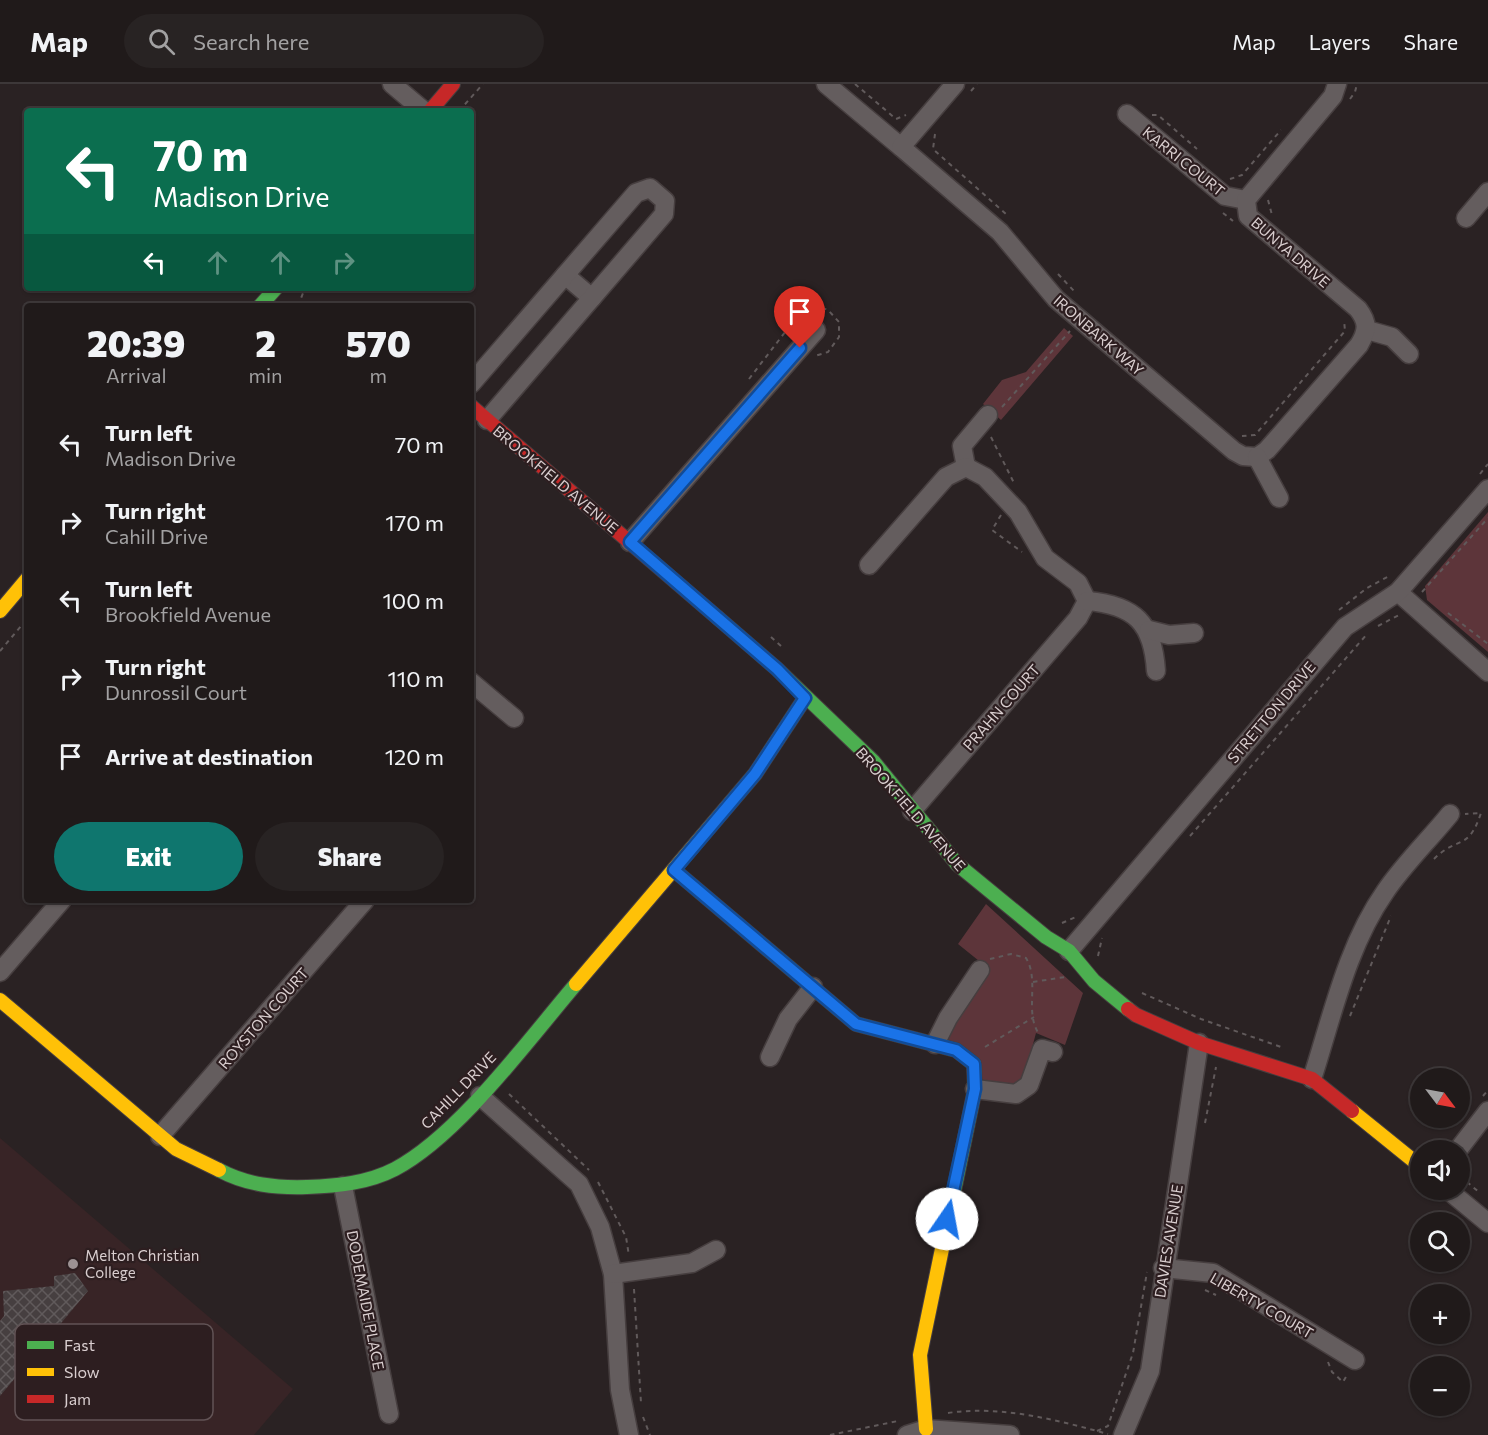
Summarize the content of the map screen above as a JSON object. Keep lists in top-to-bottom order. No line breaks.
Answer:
{"streets":{"street":["KARRI COURT","BUNYA DRIVE","IRONBARK WAY","BROOKFIELD AVENUE","PRAHN COURT","STRETTON DRIVE","ROYSTON COURT","CAHILL DRIVE","DAVIES AVENUE","DODEMAIDE PLACE","LIBERTY COURT"]},"crossings":[["KARRI COURT","BUNYA DRIVE"],["BROOKFIELD AVENUE","PRAHN COURT"],["BROOKFIELD AVENUE","STRETTON DRIVE"],["BROOKFIELD AVENUE","CAHILL DRIVE"],["BROOKFIELD AVENUE","DAVIES AVENUE"],["ROYSTON COURT","CAHILL DRIVE"],["CAHILL DRIVE","DODEMAIDE PLACE"],["DAVIES AVENUE","LIBERTY COURT"]],"places":["Melton Christian College"],"legend":["Fast","Slow","Jam"],"north":"bottom right","page":{"header":"Map","search":"Search here","nav":["Map","Layers","Share"],"turn":["70 m","Madison Drive"],"eta":["20:39","Arrival","2","min","570","m"],"list":[{"name":"Turn left","note":"Madison Drive","value":"70 m"},{"name":"Turn right","note":"Cahill Drive","value":"170 m"},{"name":"Turn left","note":"Brookfield Avenue","value":"100 m"},{"name":"Turn right","note":"Dunrossil Court","value":"110 m"},{"name":"Arrive at destination","value":"120 m"}],"buttons":["Exit","Share"],"map_buttons":["+","−"]}}
